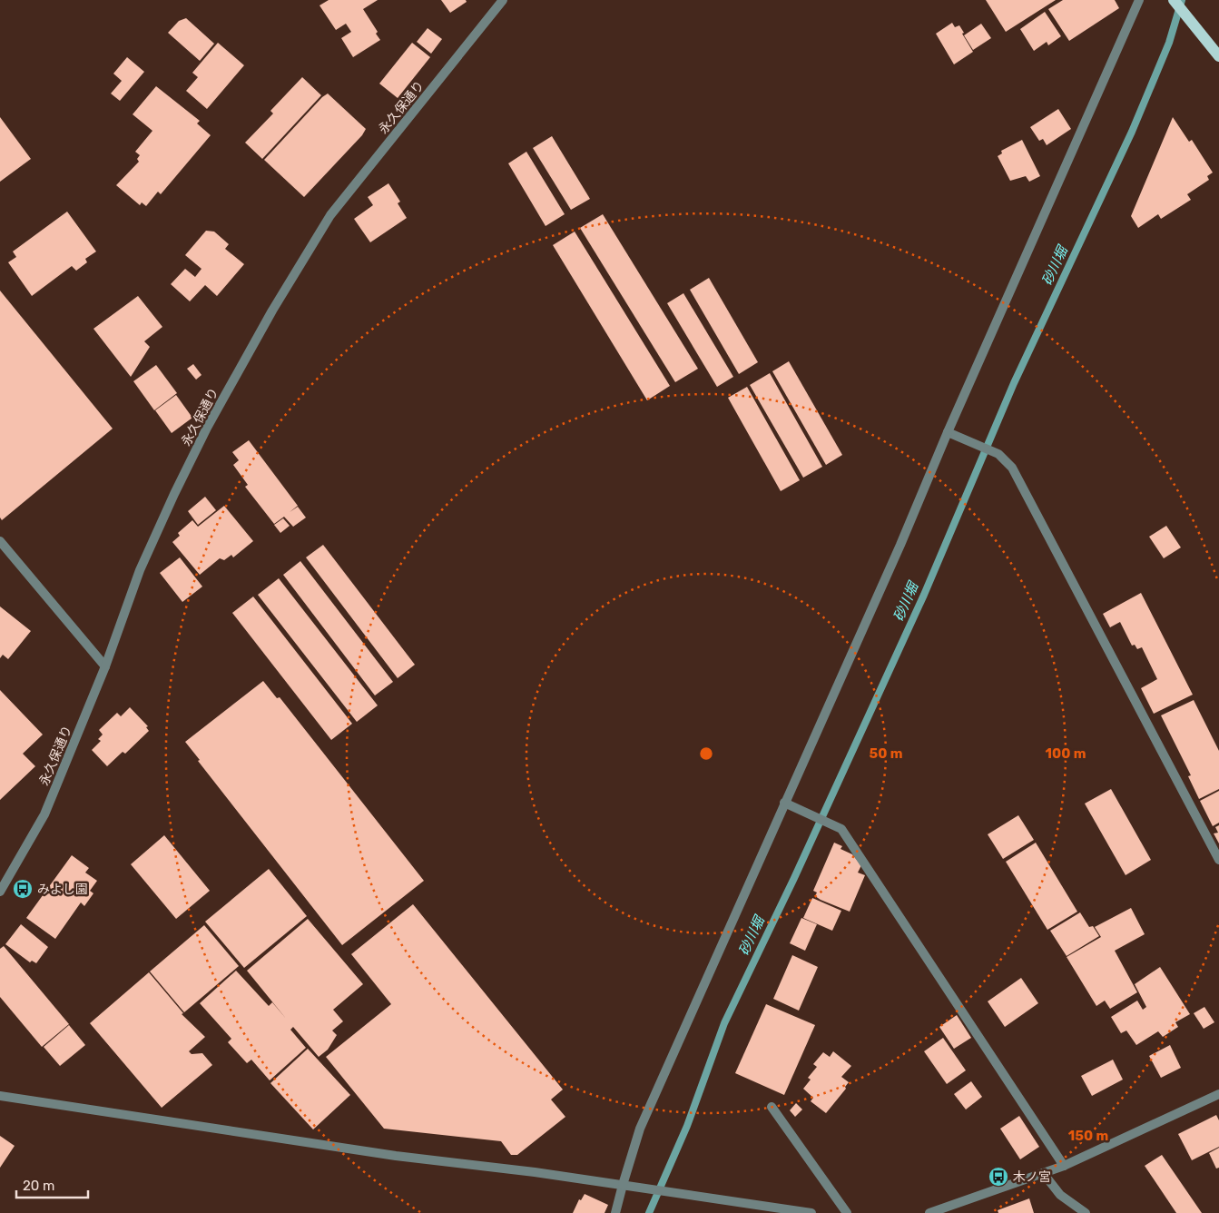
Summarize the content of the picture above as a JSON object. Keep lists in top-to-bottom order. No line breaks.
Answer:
{"streets":{"street":["永久保通り"]},"water":["砂川堀"],"places":{"bus stop":["みよし園","木ノ宮"]},"scale_bar":"20 m","rings":["50 m","100 m","150 m"]}
